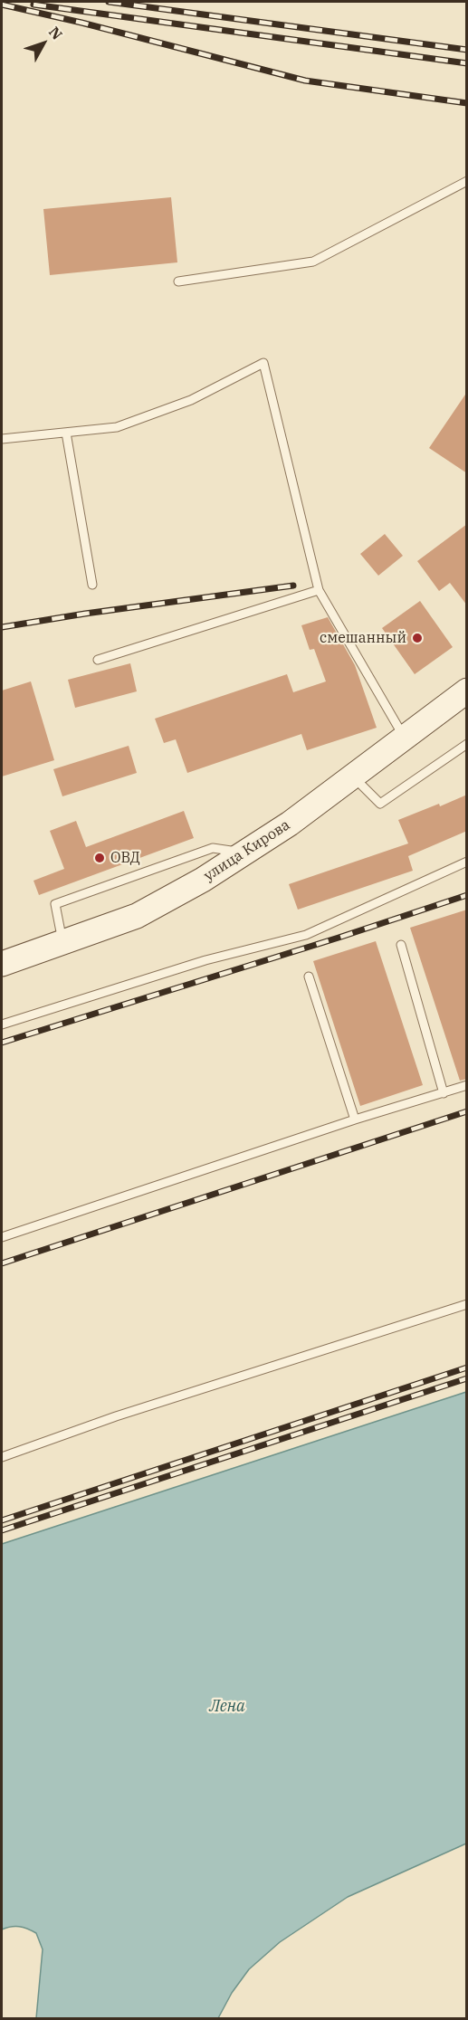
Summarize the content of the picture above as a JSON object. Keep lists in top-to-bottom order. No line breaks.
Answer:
{"streets":{"main road":["улица Кирова"]},"water":["Лена"],"places":["смешанный","ОВД"],"north":"top right"}
